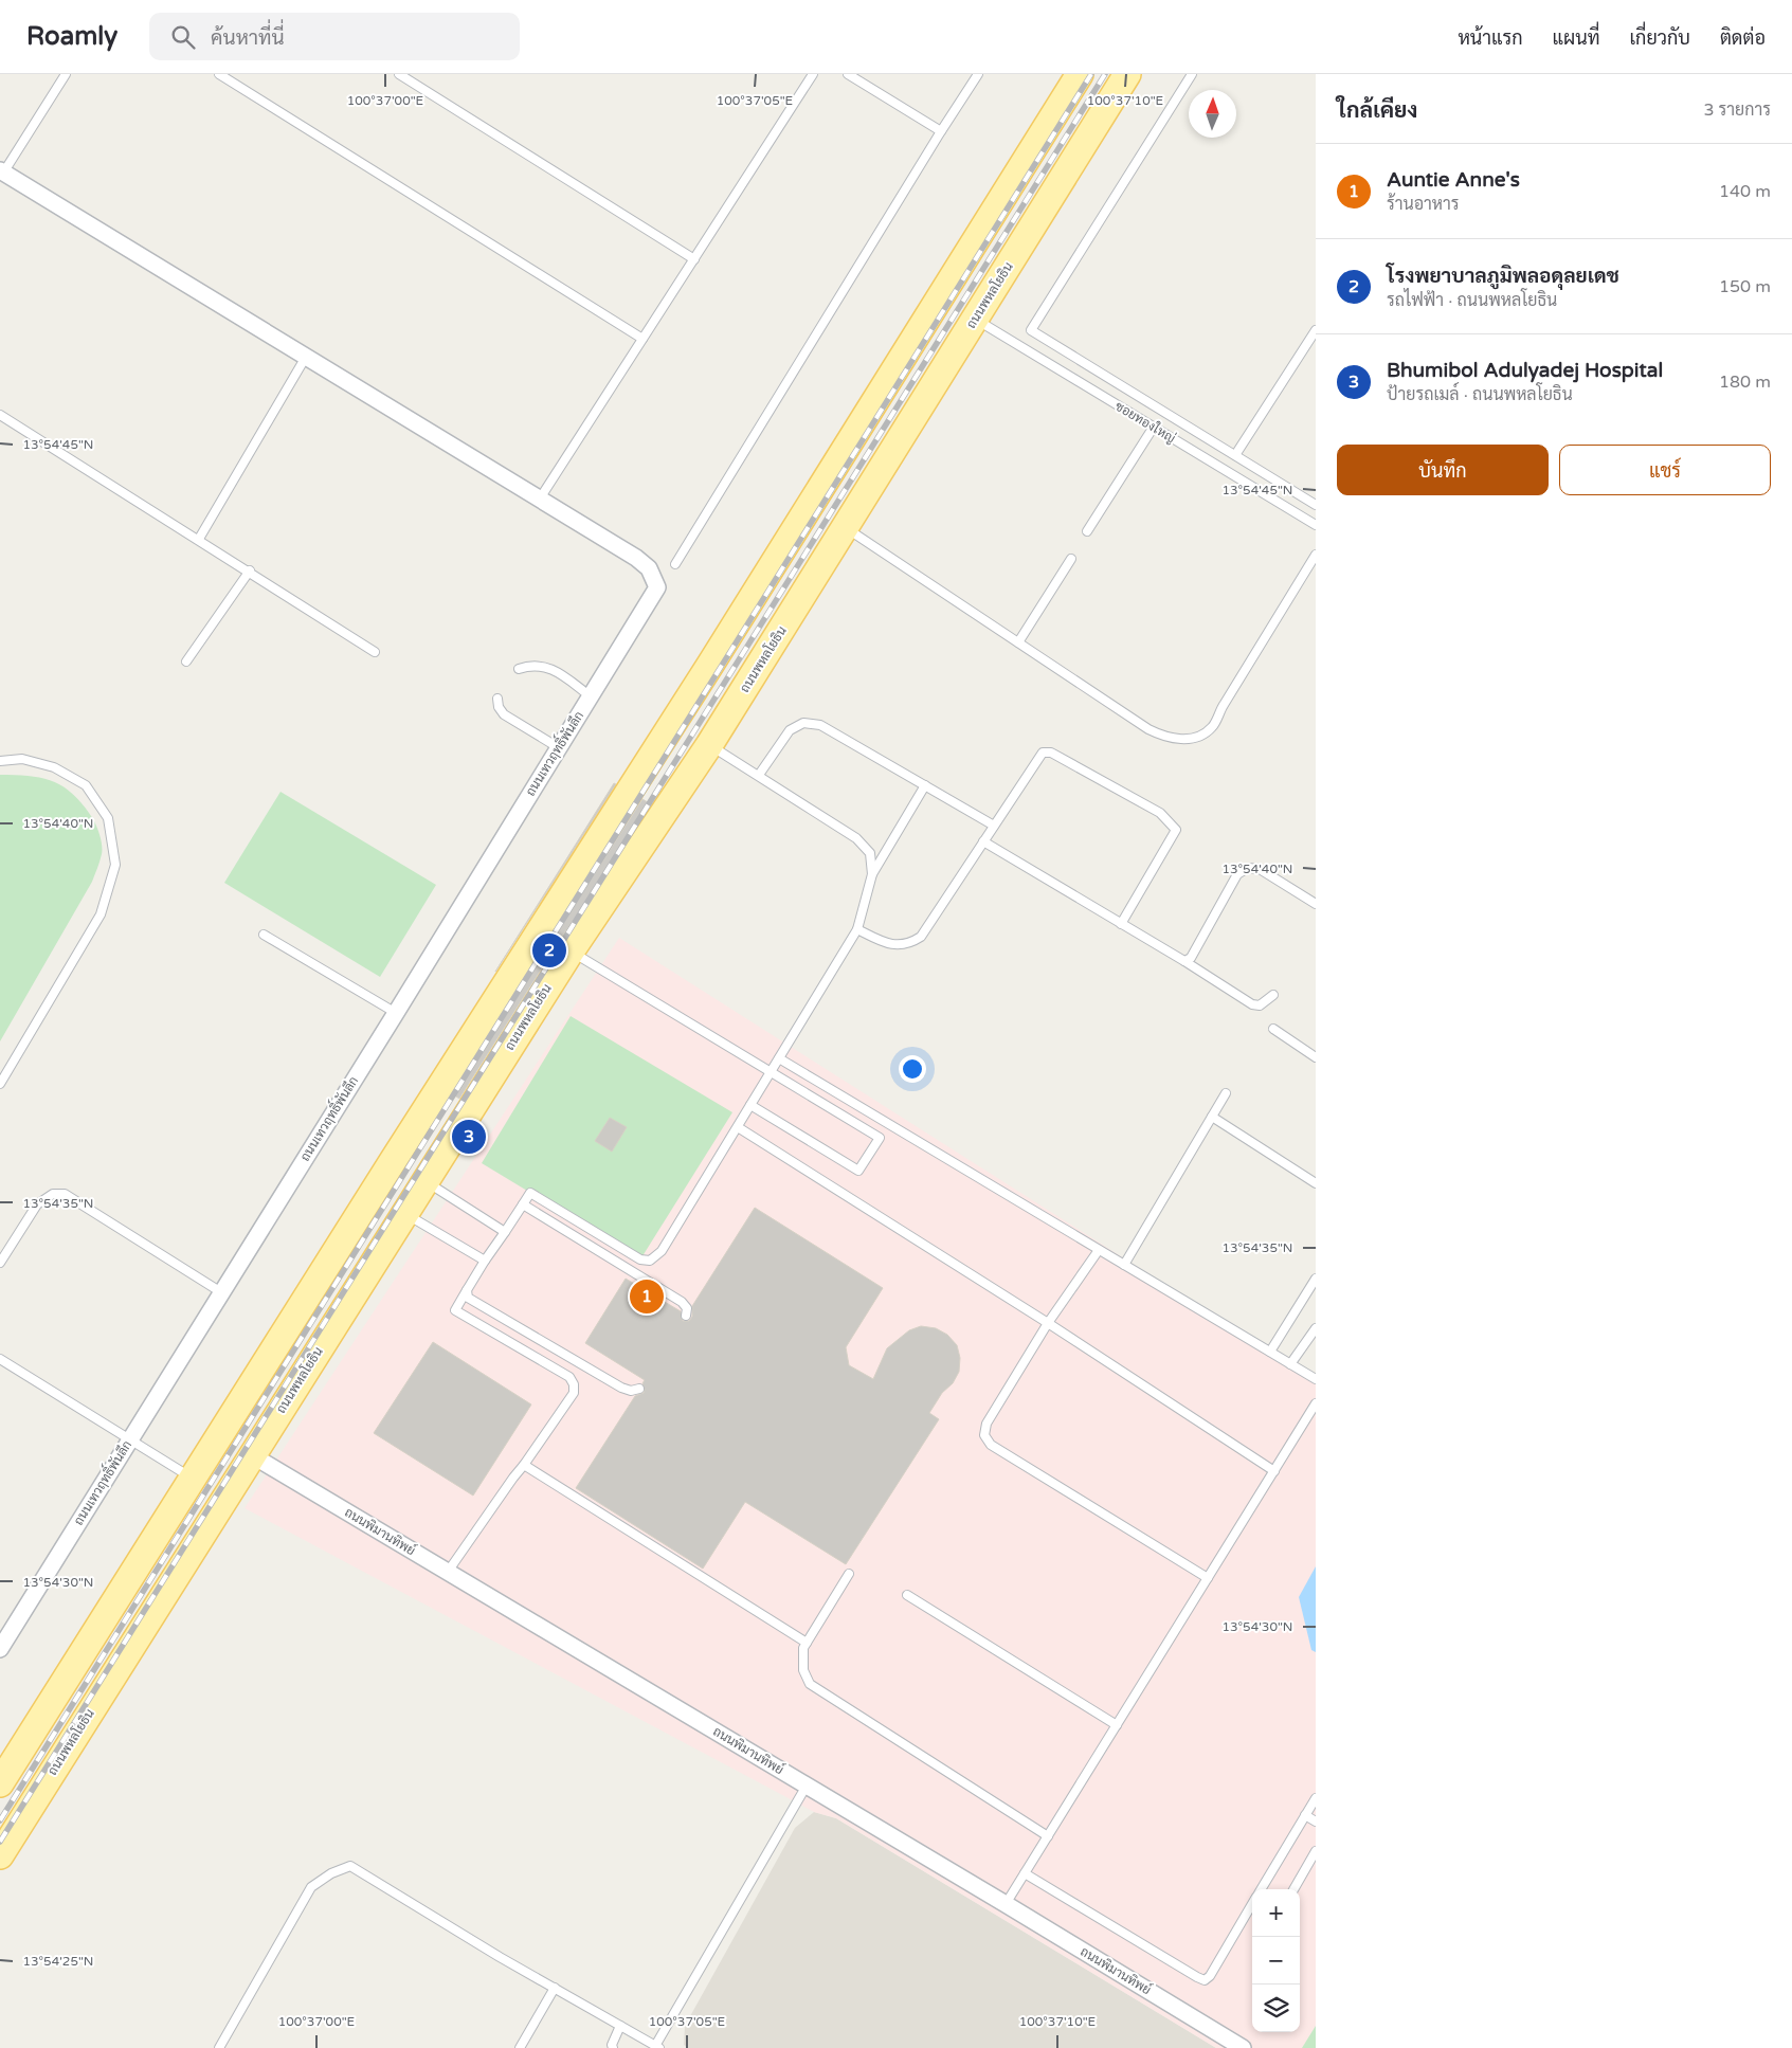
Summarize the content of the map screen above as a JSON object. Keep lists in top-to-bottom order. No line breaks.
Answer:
{"streets":{"main road":["ถนนพหลโยธิน"],"street":["ถนนเทวฤทธิ์พันลึก","ถนนพิมานทิพย์"],"lane":["ซอยทองใหญ่"]},"crossings":[["ถนนพหลโยธิน","ซอยทองใหญ่"],["ถนนพหลโยธิน","ถนนพิมานทิพย์"]],"north":"top","page":{"header":"Roamly","search":"ค้นหาที่นี่","nav":["หน้าแรก","แผนที่","เกี่ยวกับ","ติดต่อ"],"heading":["ใกล้เคียง","3 รายการ"],"list":[{"mark":"1","name":"Auntie Anne's","note":"ร้านอาหาร","value":"140 m"},{"mark":"2","name":"โรงพยาบาลภูมิพลอดุลยเดช","note":"รถไฟฟ้า · ถนนพหลโยธิน","value":"150 m"},{"mark":"3","name":"Bhumibol Adulyadej Hospital","note":"ป้ายรถเมล์ · ถนนพหลโยธิน","value":"180 m"}],"buttons":["บันทึก","แชร์"],"pins":["2","3","1"],"map_buttons":["+","−"]},"coordinates":["100°37'00\"E","100°37'05\"E","100°37'10\"E","13°54'45\"N","13°54'40\"N","13°54'35\"N","13°54'30\"N","13°54'25\"N"]}
